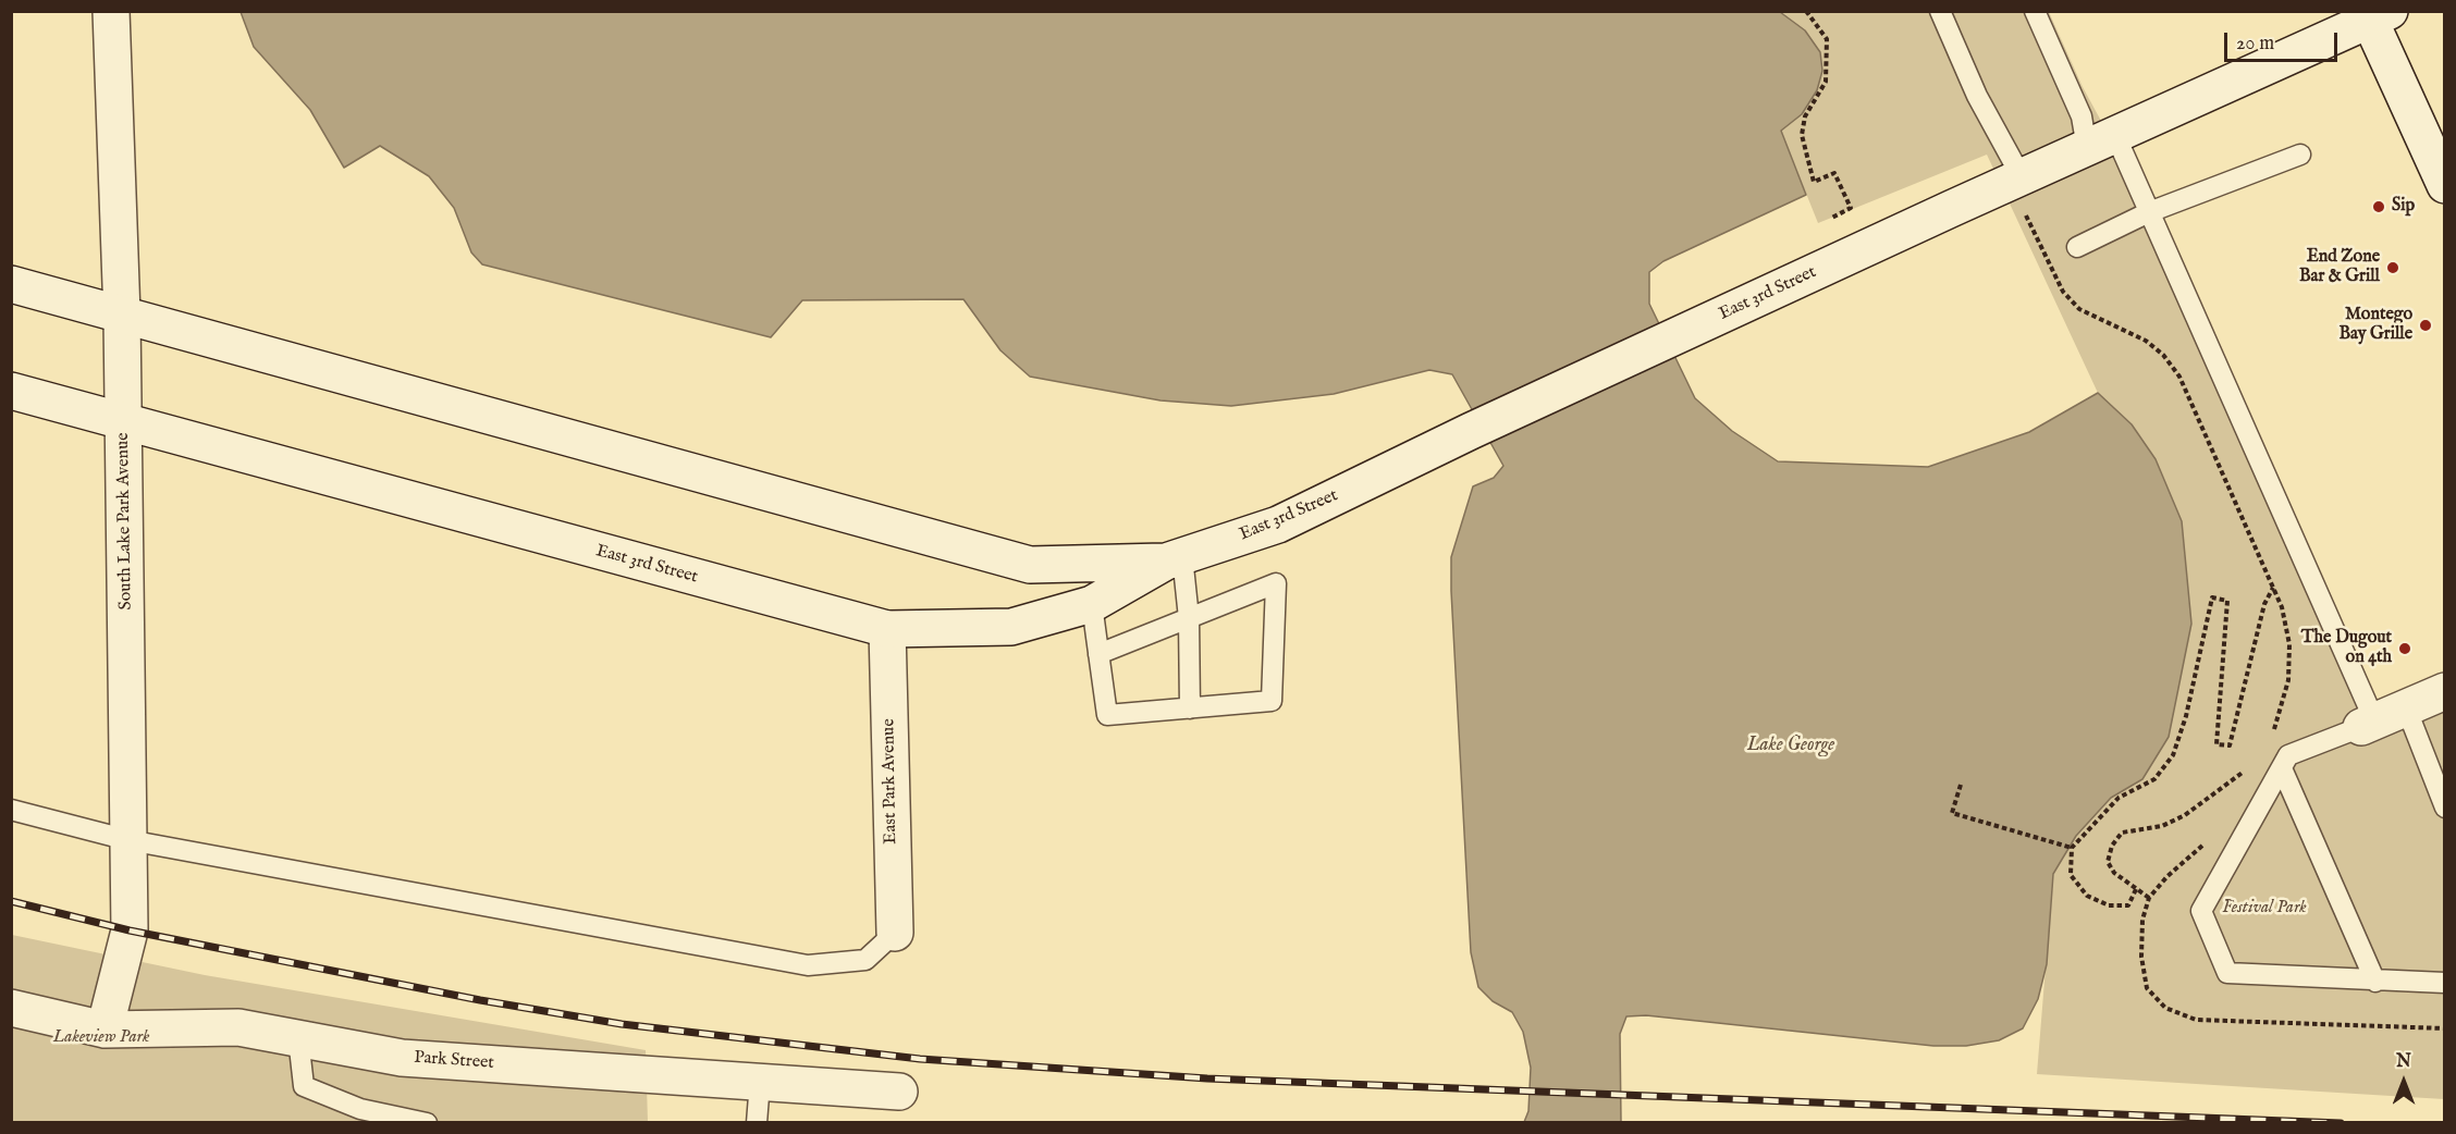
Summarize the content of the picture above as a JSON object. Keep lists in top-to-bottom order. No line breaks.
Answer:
{"streets":{"street":["East 3rd Street","South Lake Park Avenue","East Park Avenue","Park Street"]},"crossings":[["East 3rd Street","South Lake Park Avenue"],["East 3rd Street","East Park Avenue"],["South Lake Park Avenue","Park Street"]],"water":["Lake George"],"parks":["Festival Park","Lakeview Park"],"places":["Sip","End Zone Bar & Grill","Montego Bay Grille","The Dugout on 4th"],"scale_bar":"20 m","north":"top"}
